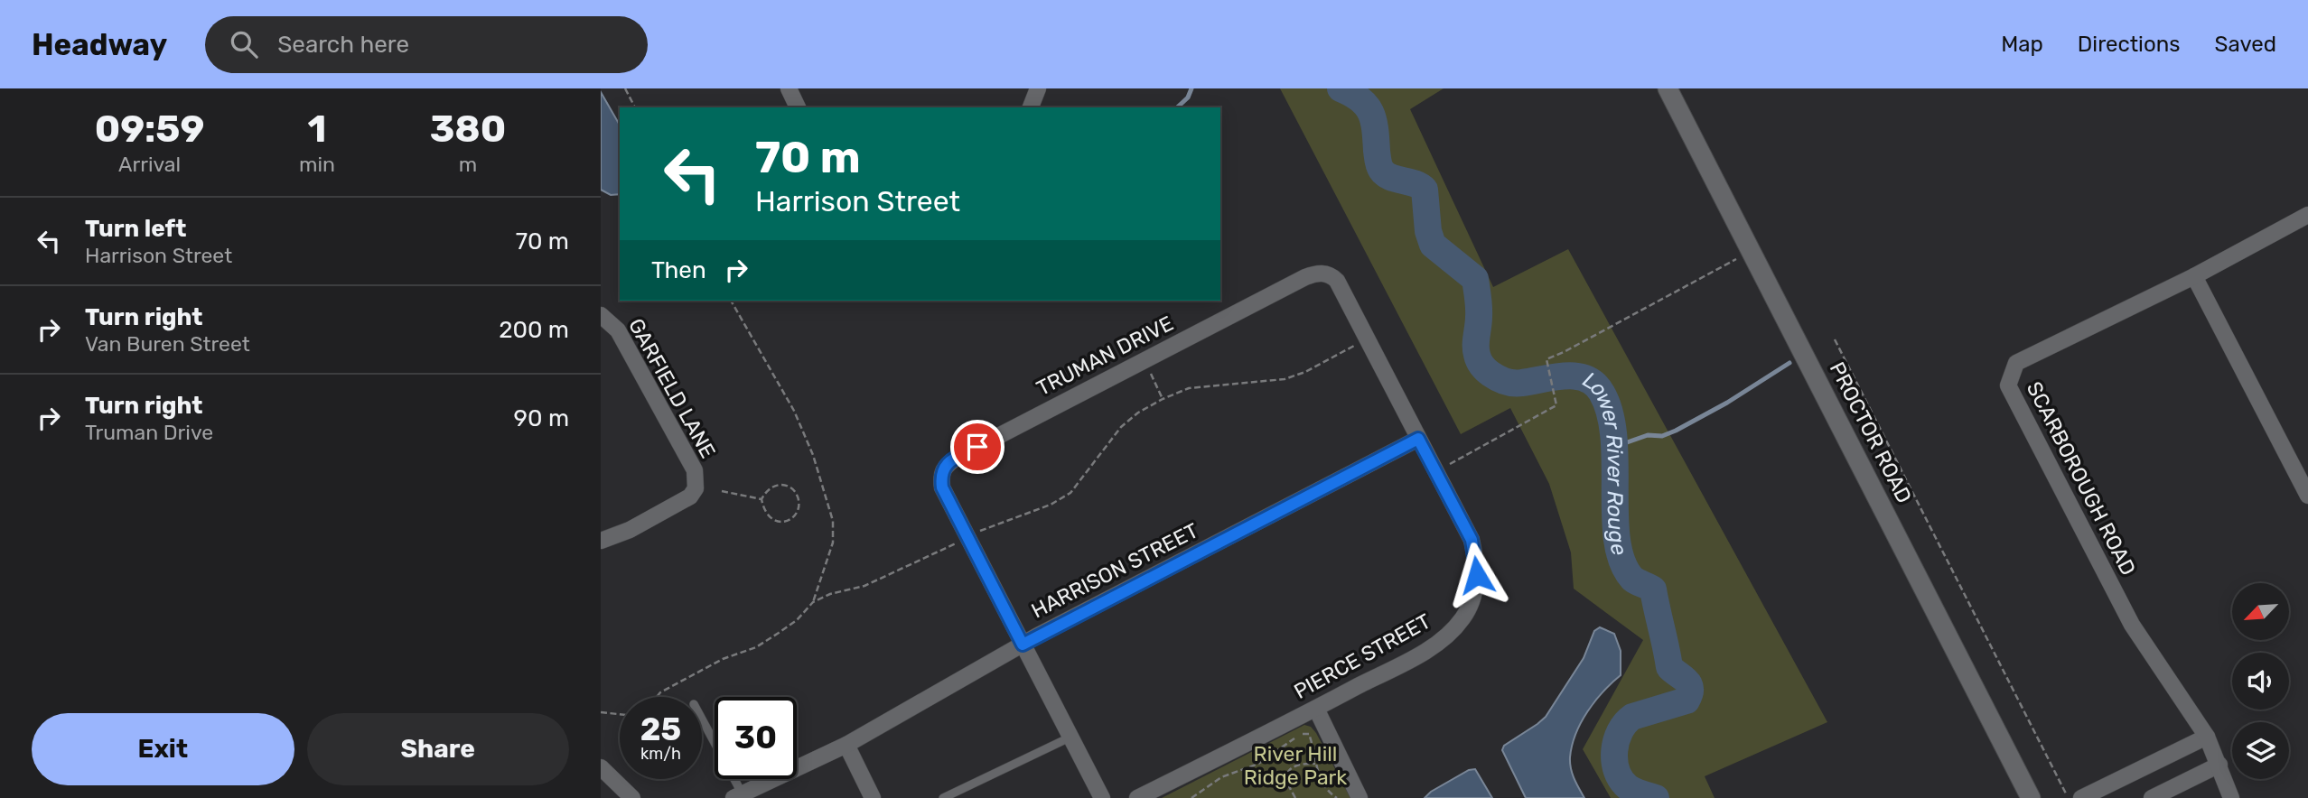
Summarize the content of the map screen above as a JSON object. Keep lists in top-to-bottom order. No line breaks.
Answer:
{"streets":{"street":["TRUMAN DRIVE","GARFIELD LANE","PROCTOR ROAD","SCARBOROUGH ROAD","HARRISON STREET","PIERCE STREET"]},"crossings":[["TRUMAN DRIVE","PIERCE STREET"],["HARRISON STREET","PIERCE STREET"]],"water":["Lower River Rouge"],"parks":["River Hill Ridge Park"],"north":"bottom left","page":{"header":"Headway","search":"Search here","nav":["Map","Directions","Saved"],"eta":["09:59","Arrival","1","min","380","m"],"turn":["70 m","Harrison Street"],"list":[{"name":"Turn left","note":"Harrison Street","value":"70 m"},{"name":"Turn right","note":"Van Buren Street","value":"200 m"},{"name":"Turn right","note":"Truman Drive","value":"90 m"}],"then":"Then","speed":"25 km/h","limit":"30","buttons":["Exit","Share"]}}
